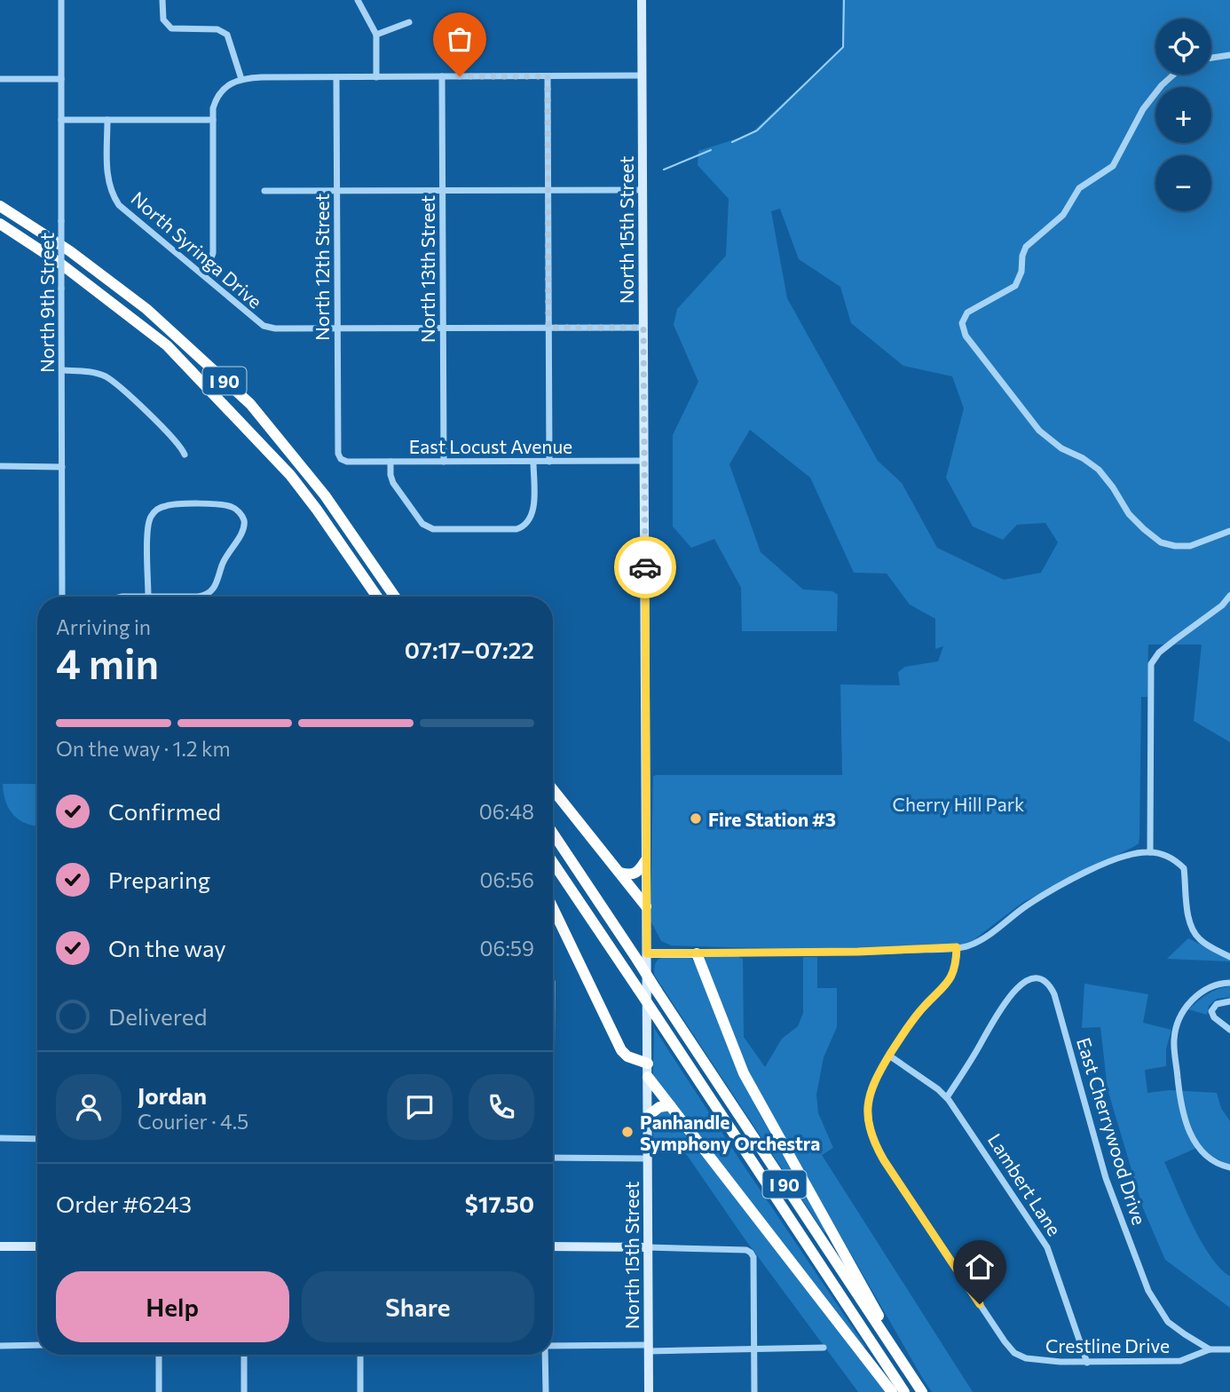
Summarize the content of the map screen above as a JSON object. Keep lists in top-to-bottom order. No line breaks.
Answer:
{"streets":{"highway":["I 90"],"main road":["North 15th Street"],"street":["North Syringa Drive","North 12th Street","North 13th Street","North 9th Street","East Locust Avenue","East Cherrywood Drive","Lambert Lane","Crestline Drive"]},"crossings":[["North 15th Street","I 90"],["North 15th Street","East Locust Avenue"],["North Syringa Drive","North 12th Street"],["North 12th Street","East Locust Avenue"],["North 13th Street","East Locust Avenue"],["East Cherrywood Drive","Lambert Lane"],["East Cherrywood Drive","Crestline Drive"],["Lambert Lane","Crestline Drive"]],"parks":["Cherry Hill Park"],"places":["Fire Station #3","Panhandle Symphony Orchestra"],"page":{"map_buttons":["+","−"],"heading":["4 min","Arriving in","07:17–07:22"],"panel":["Jordan","Courier · 4.5","Order #6243","$17.50"],"bar":"On the way · 1.2 km","list":[["Confirmed","06:48"],["Preparing","06:56"],["On the way","06:59"],"Delivered"],"buttons":["Help","Share"]}}
